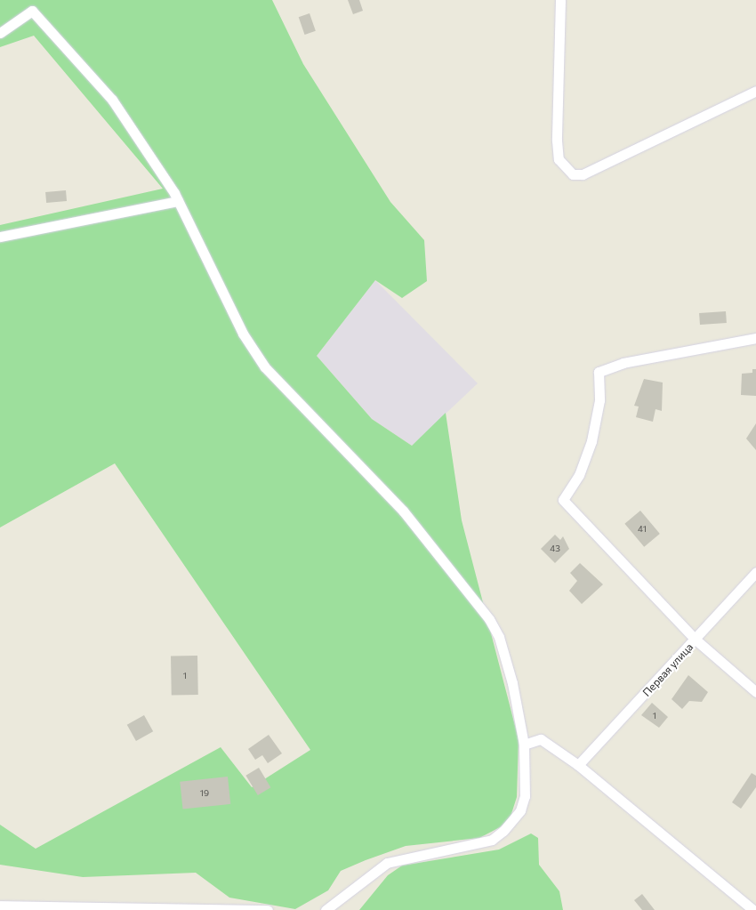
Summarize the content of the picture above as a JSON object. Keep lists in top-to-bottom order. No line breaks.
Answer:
{"streets":{"street":["Первая улица"]},"house_numbers":["41","43","1","1","19"]}
